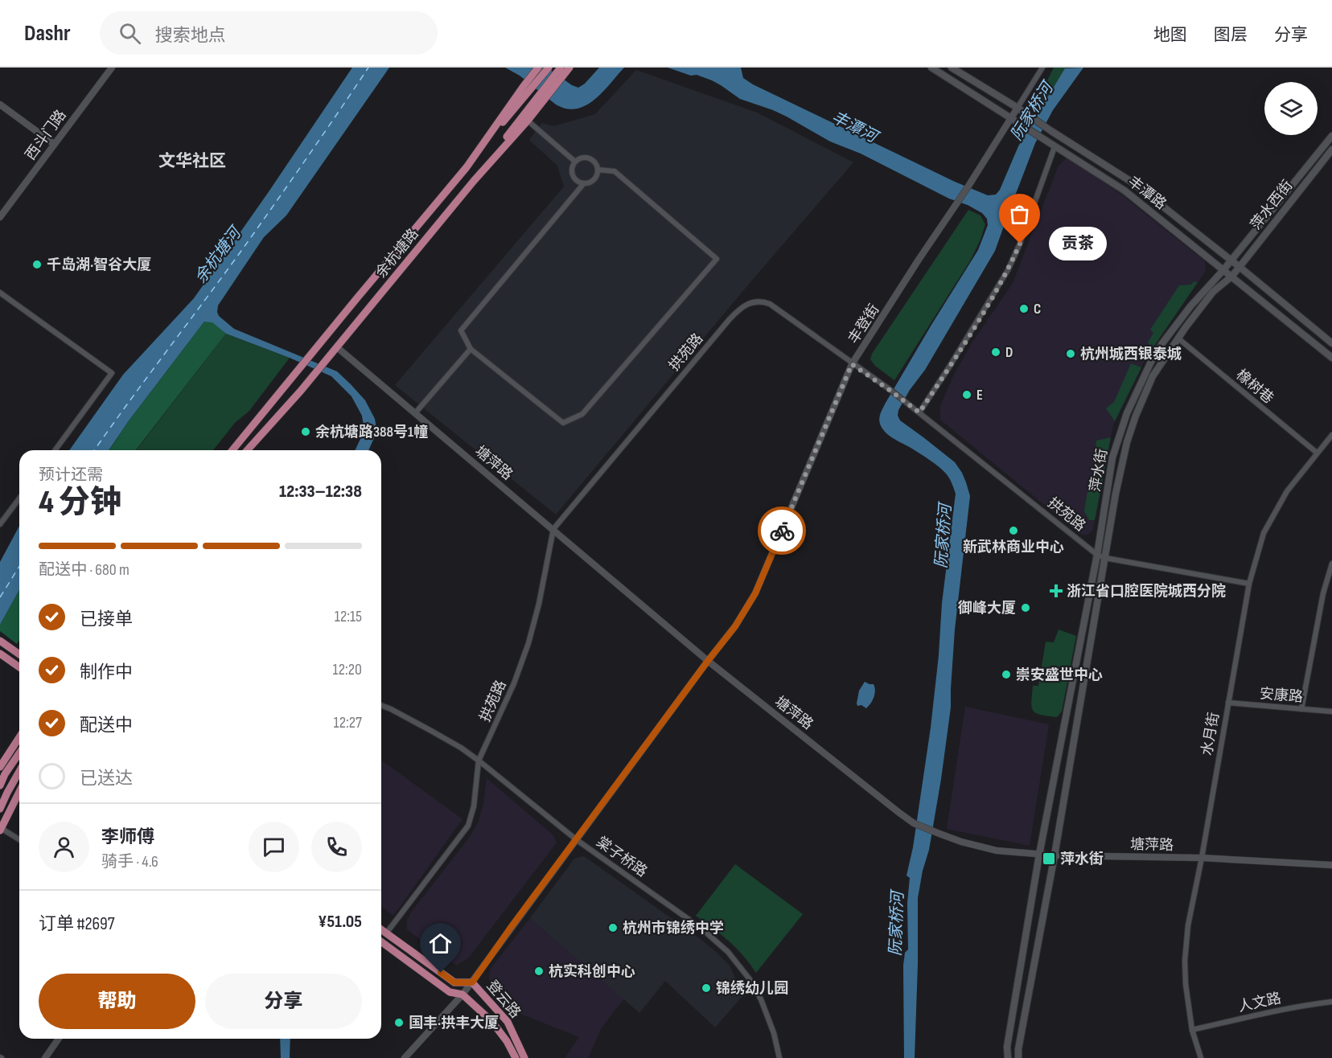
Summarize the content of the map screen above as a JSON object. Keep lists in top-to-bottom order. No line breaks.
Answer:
{"streets":{"main road":["丰潭路","萍水西街","余杭塘路","萍水街","登云路"],"street":["西斗门路","丰登街","拱苑路","橡树巷","塘萍路","安康路","水月街","棠子桥路","人文路"]},"crossings":[["丰潭路","萍水西街"],["丰潭路","丰登街"],["丰潭路","萍水街"],["萍水西街","萍水街"],["余杭塘路","塘萍路"],["丰登街","拱苑路"],["丰登街","塘萍路"],["丰登街","棠子桥路"],["丰登街","登云路"],["拱苑路","塘萍路"],["拱苑路","萍水街"],["拱苑路","水月街"],["拱苑路","棠子桥路"],["拱苑路","登云路"],["橡树巷","萍水街"],["橡树巷","水月街"],["塘萍路","萍水街"],["塘萍路","水月街"],["安康路","水月街"],["水月街","人文路"]],"districts":["文华社区"],"water":["阮家桥河","丰潭河","余杭塘河"],"places":{"other":["贡茶","千岛湖·智谷大厦","C","D","杭州城西银泰城","E","余杭塘路388号1幢","新武林商业中心","御峰大厦","崇安盛世中心","杭州市锦绣中学","杭实科创中心","锦绣幼儿园","国丰·拱丰大厦"],"health":["浙江省口腔医院城西分院"],"transit":["萍水街"]},"page":{"header":"Dashr","search":"搜索地点","nav":["地图","图层","分享"],"bubble":"贡茶","heading":["4 分钟","预计还需","12:33–12:38"],"panel":["李师傅","骑手 · 4.6","订单 #2697","¥51.05"],"bar":"配送中 · 680 m","list":[["已接单","12:15"],["制作中","12:20"],["配送中","12:27"],"已送达"],"buttons":["帮助","分享"]}}
